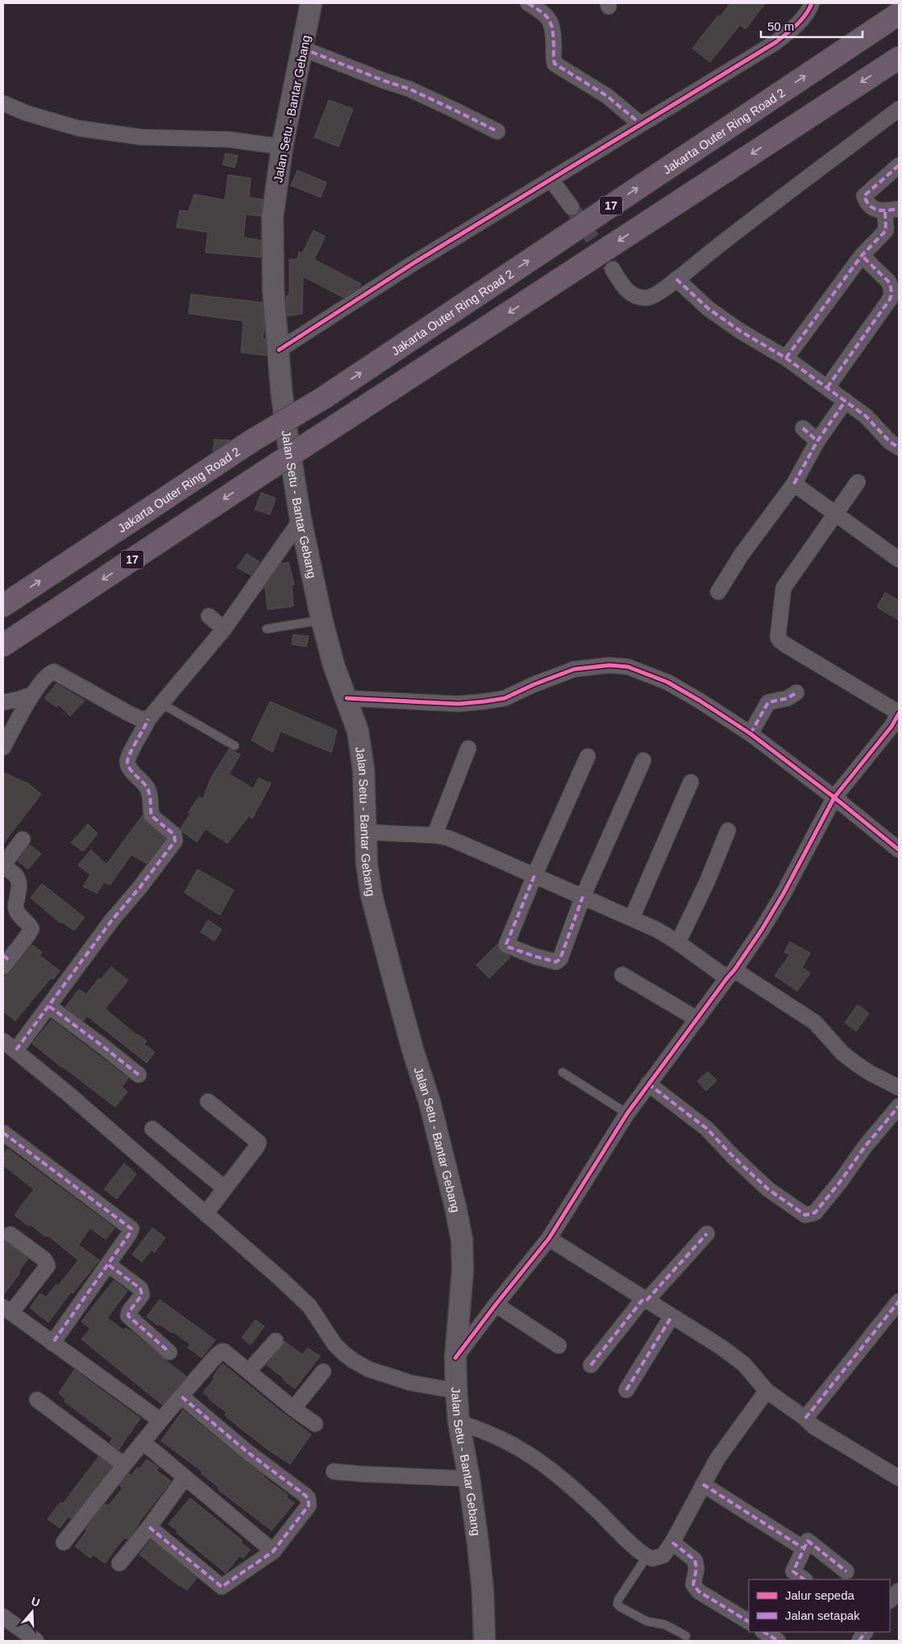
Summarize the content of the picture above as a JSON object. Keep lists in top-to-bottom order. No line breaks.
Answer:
{"streets":{"highway":["Jakarta Outer Ring Road 2","17"],"main road":["Jalan Setu - Bantar Gebang"]},"legend":["Jalur sepeda","Jalan setapak"],"scale_bar":"50 m","north":"top"}
